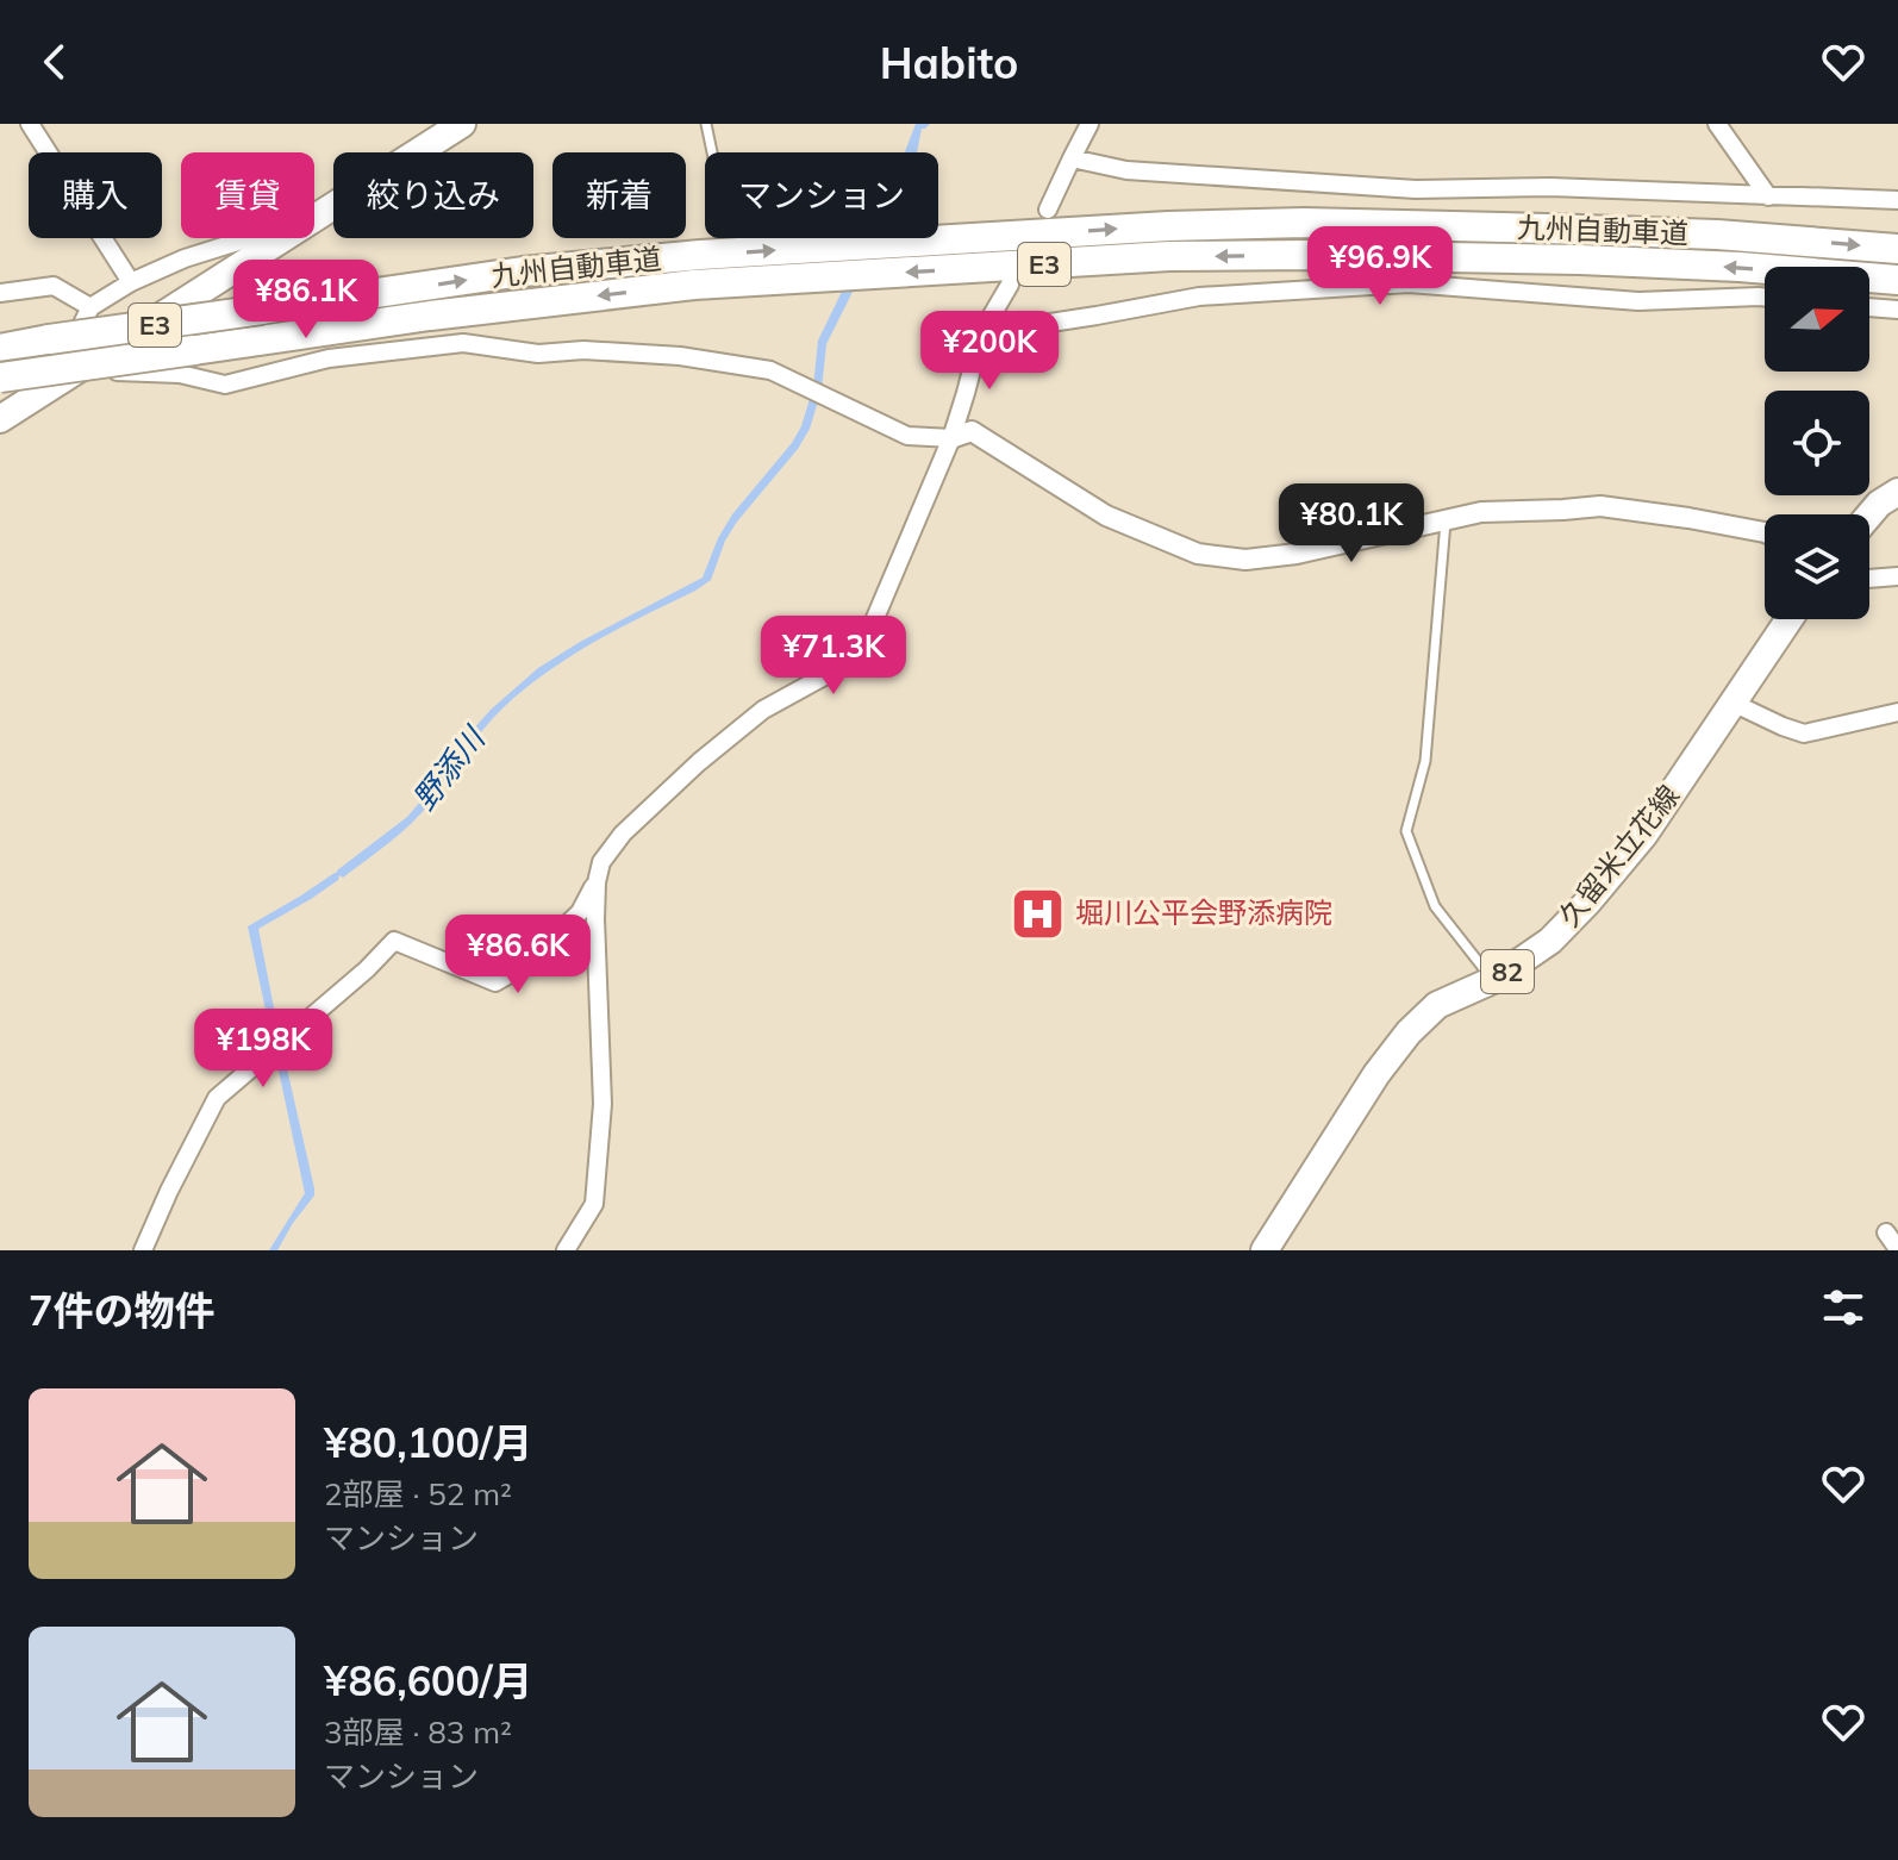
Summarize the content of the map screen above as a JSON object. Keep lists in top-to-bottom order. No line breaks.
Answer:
{"streets":{"highway":["九州自動車道","E3"],"main road":["久留米立花線","82"]},"water":["野添川"],"places":{"hospital":["堀川公平会野添病院"]},"north":"right","page":{"header":"Habito","chip":["購入","賃貸","絞り込み","新着","マンション"],"price":["¥96.9K","¥86.1K","¥200K","¥80.1K","¥71.3K","¥86.6K","¥198K"],"heading":"7件の物件","list":[{"name":"¥80,100/月","note":"2部屋 · 52 m² · マンション"},{"name":"¥86,600/月","note":"3部屋 · 83 m² · マンション"}]}}
